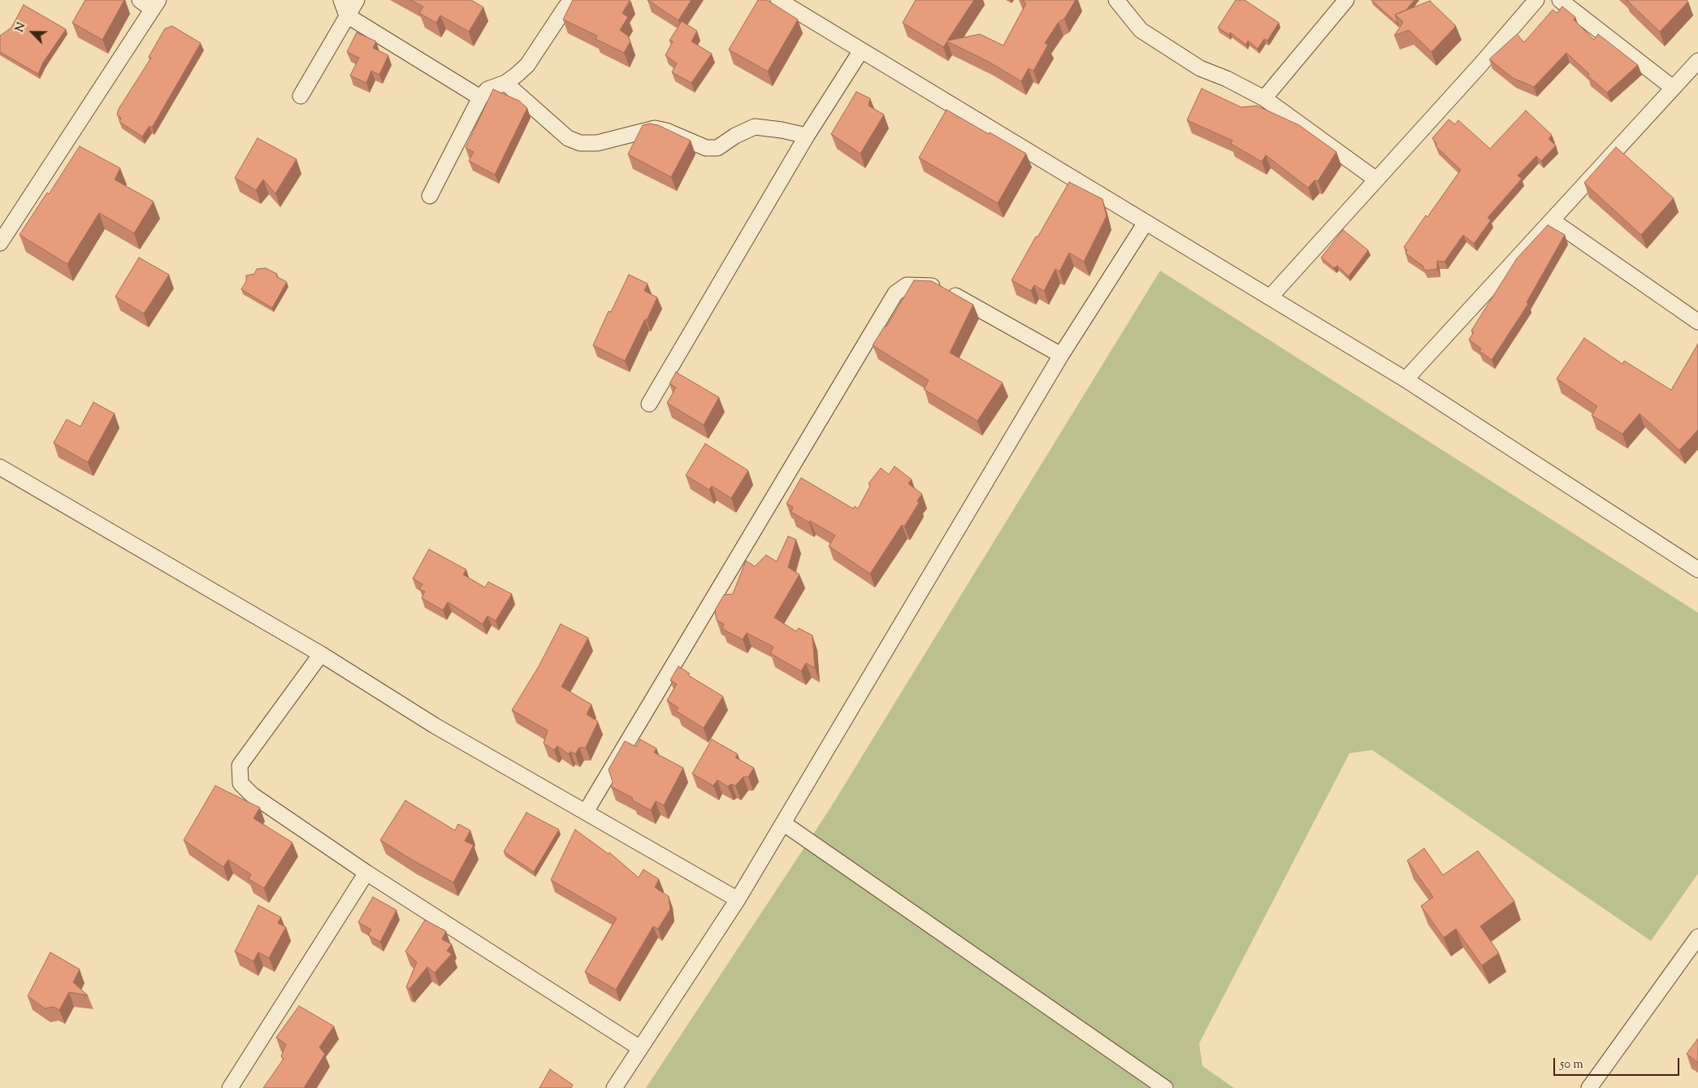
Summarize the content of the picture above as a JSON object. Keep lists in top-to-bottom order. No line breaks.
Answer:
{"scale_bar":"50 m","north":"top left"}
